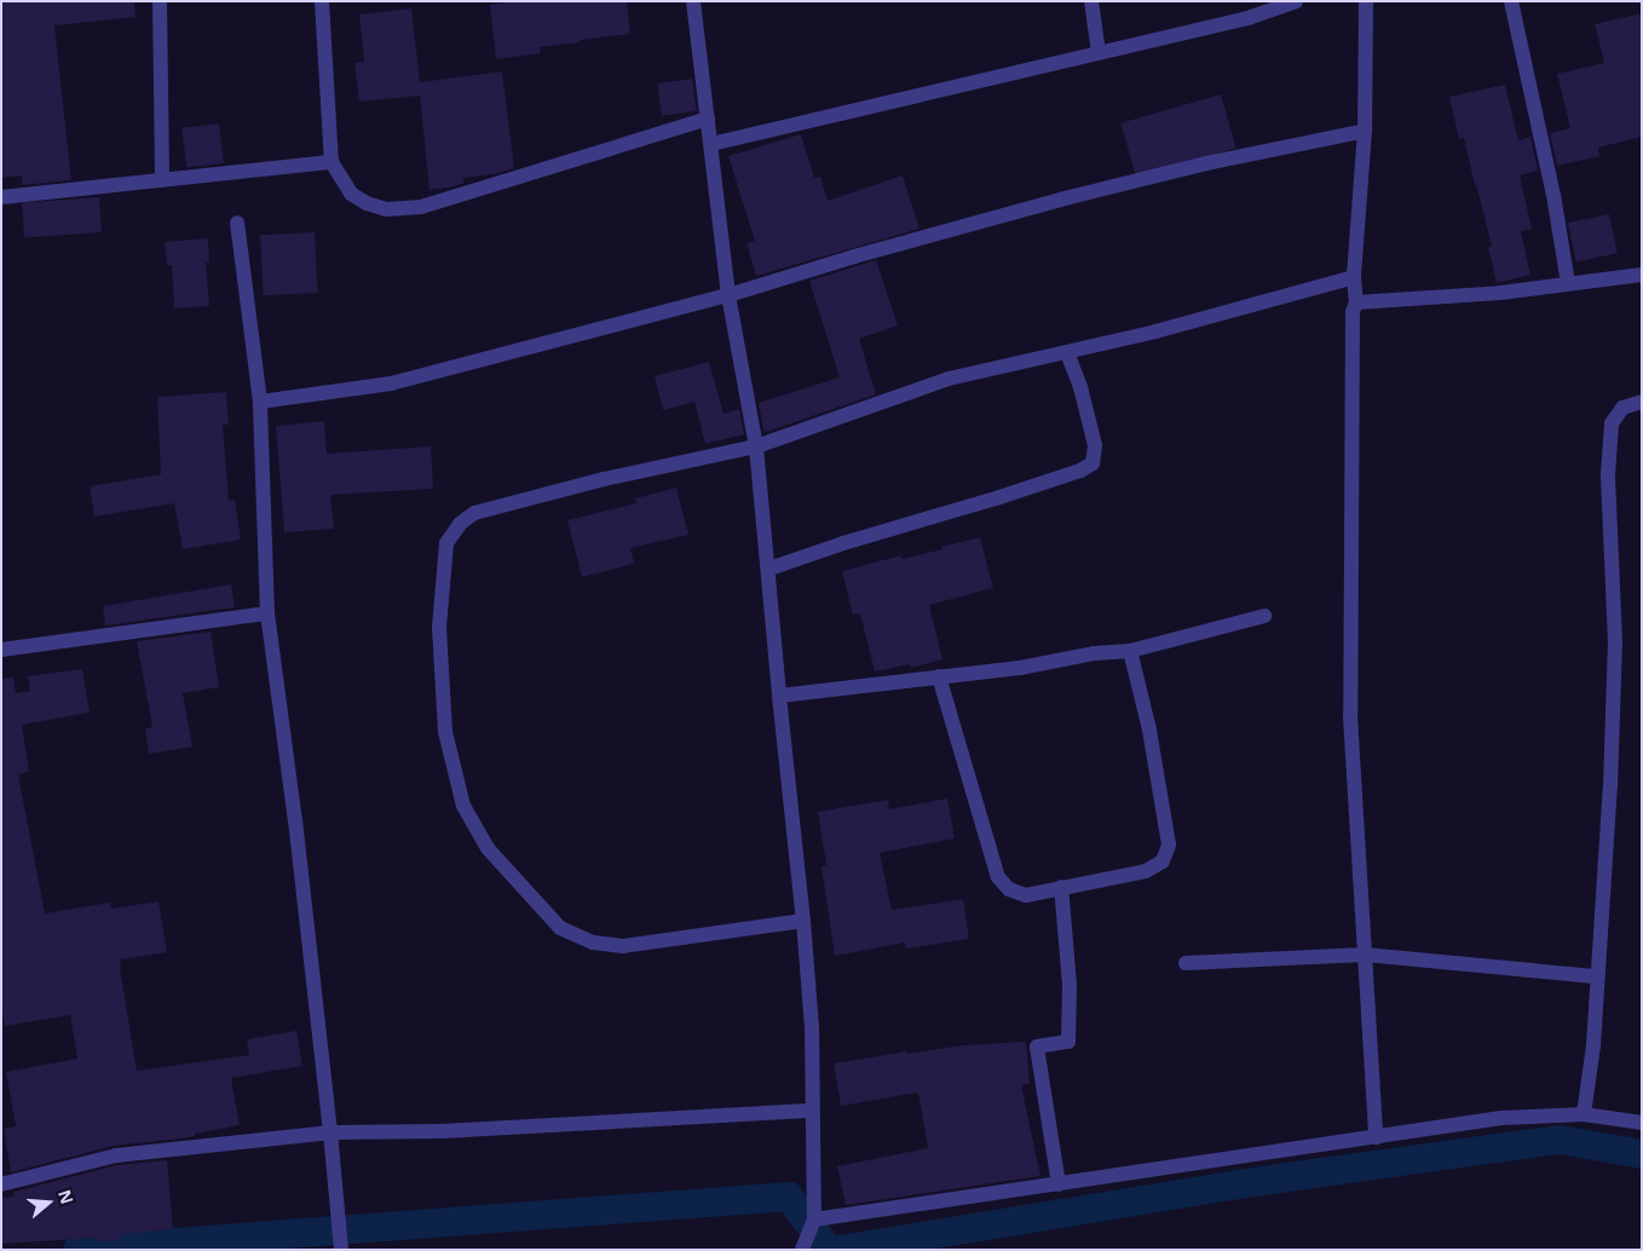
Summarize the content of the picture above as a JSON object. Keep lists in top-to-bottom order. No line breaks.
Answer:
{"north":"right"}
